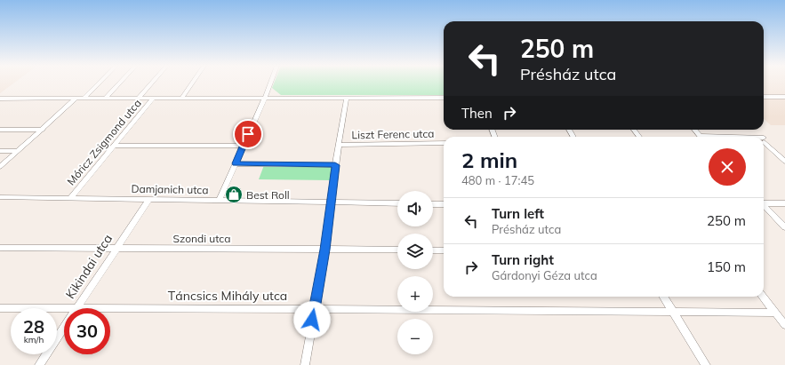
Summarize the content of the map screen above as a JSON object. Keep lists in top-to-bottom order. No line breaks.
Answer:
{"streets":{"street":["Liszt Ferenc utca","Móricz Zsigmond utca","Damjanich utca","Szondi utca","Kikindai utca","Táncsics Mihály utca"]},"crossings":[["Móricz Zsigmond utca","Damjanich utca"],["Damjanich utca","Kikindai utca"],["Szondi utca","Kikindai utca"]],"places":{"shop":["Best Roll"]},"page":{"turn":["250 m","Présház utca"],"then":"Then","heading":["2 min","480 m · 17:45"],"map_buttons":["+","−"],"list":[{"name":"Turn left","note":"Présház utca","value":"250 m"},{"name":"Turn right","note":"Gárdonyi Géza utca","value":"150 m"}],"speed":"28 km/h","limit":"30"}}
